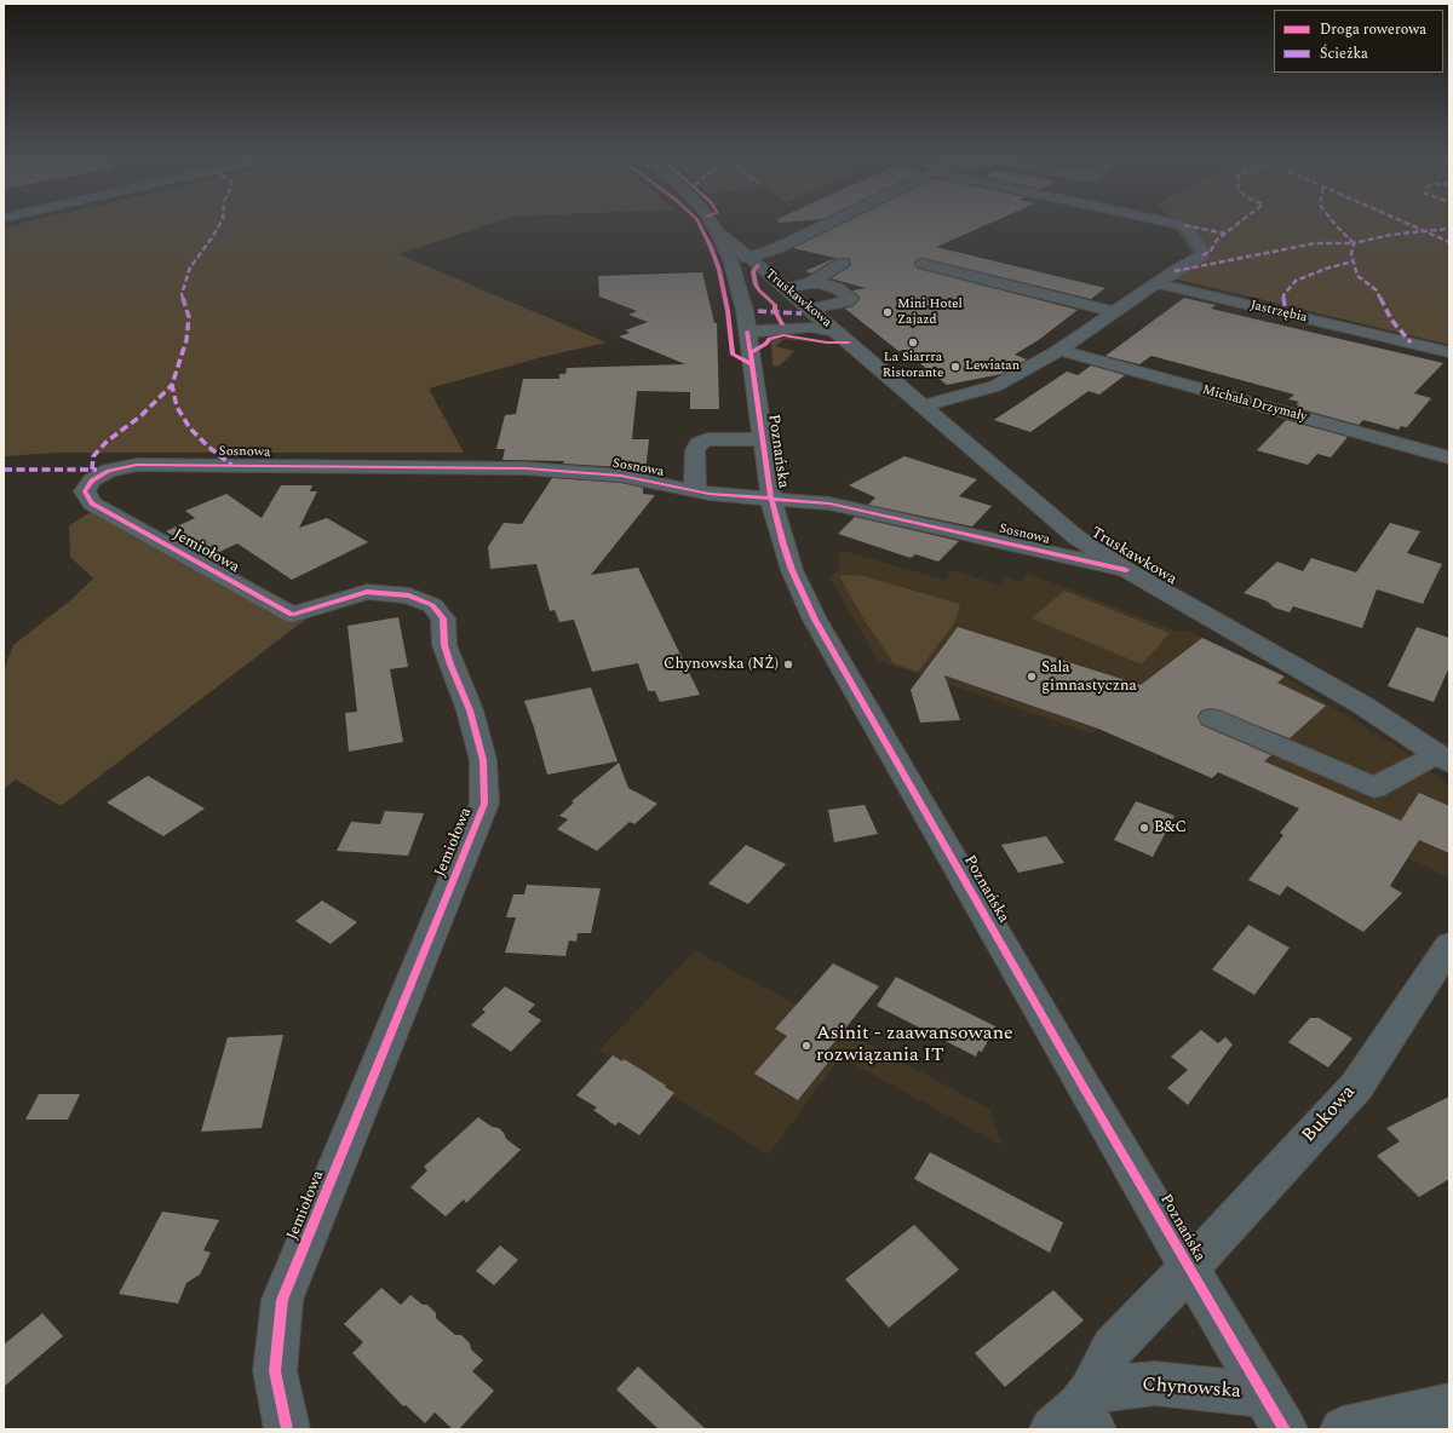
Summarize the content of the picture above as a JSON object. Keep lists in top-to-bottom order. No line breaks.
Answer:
{"streets":{"street":["Truskawkowa","Jastrzębia","Michała Drzymały","Poznańska","Sosnowa","Jemiołowa","Bukowa","Chynowska"]},"crossings":[["Truskawkowa","Poznańska"],["Truskawkowa","Sosnowa"],["Poznańska","Sosnowa"],["Poznańska","Bukowa"],["Poznańska","Chynowska"],["Sosnowa","Jemiołowa"],["Bukowa","Chynowska"]],"places":["Mini Hotel Zajazd","La Siarrra Ristorante","Lewiatan","Chynowska (NŻ)","Sala gimnastyczna","B&C","Asinit - zaawansowane rozwiązania IT"],"legend":["Droga rowerowa","Ścieżka"]}
